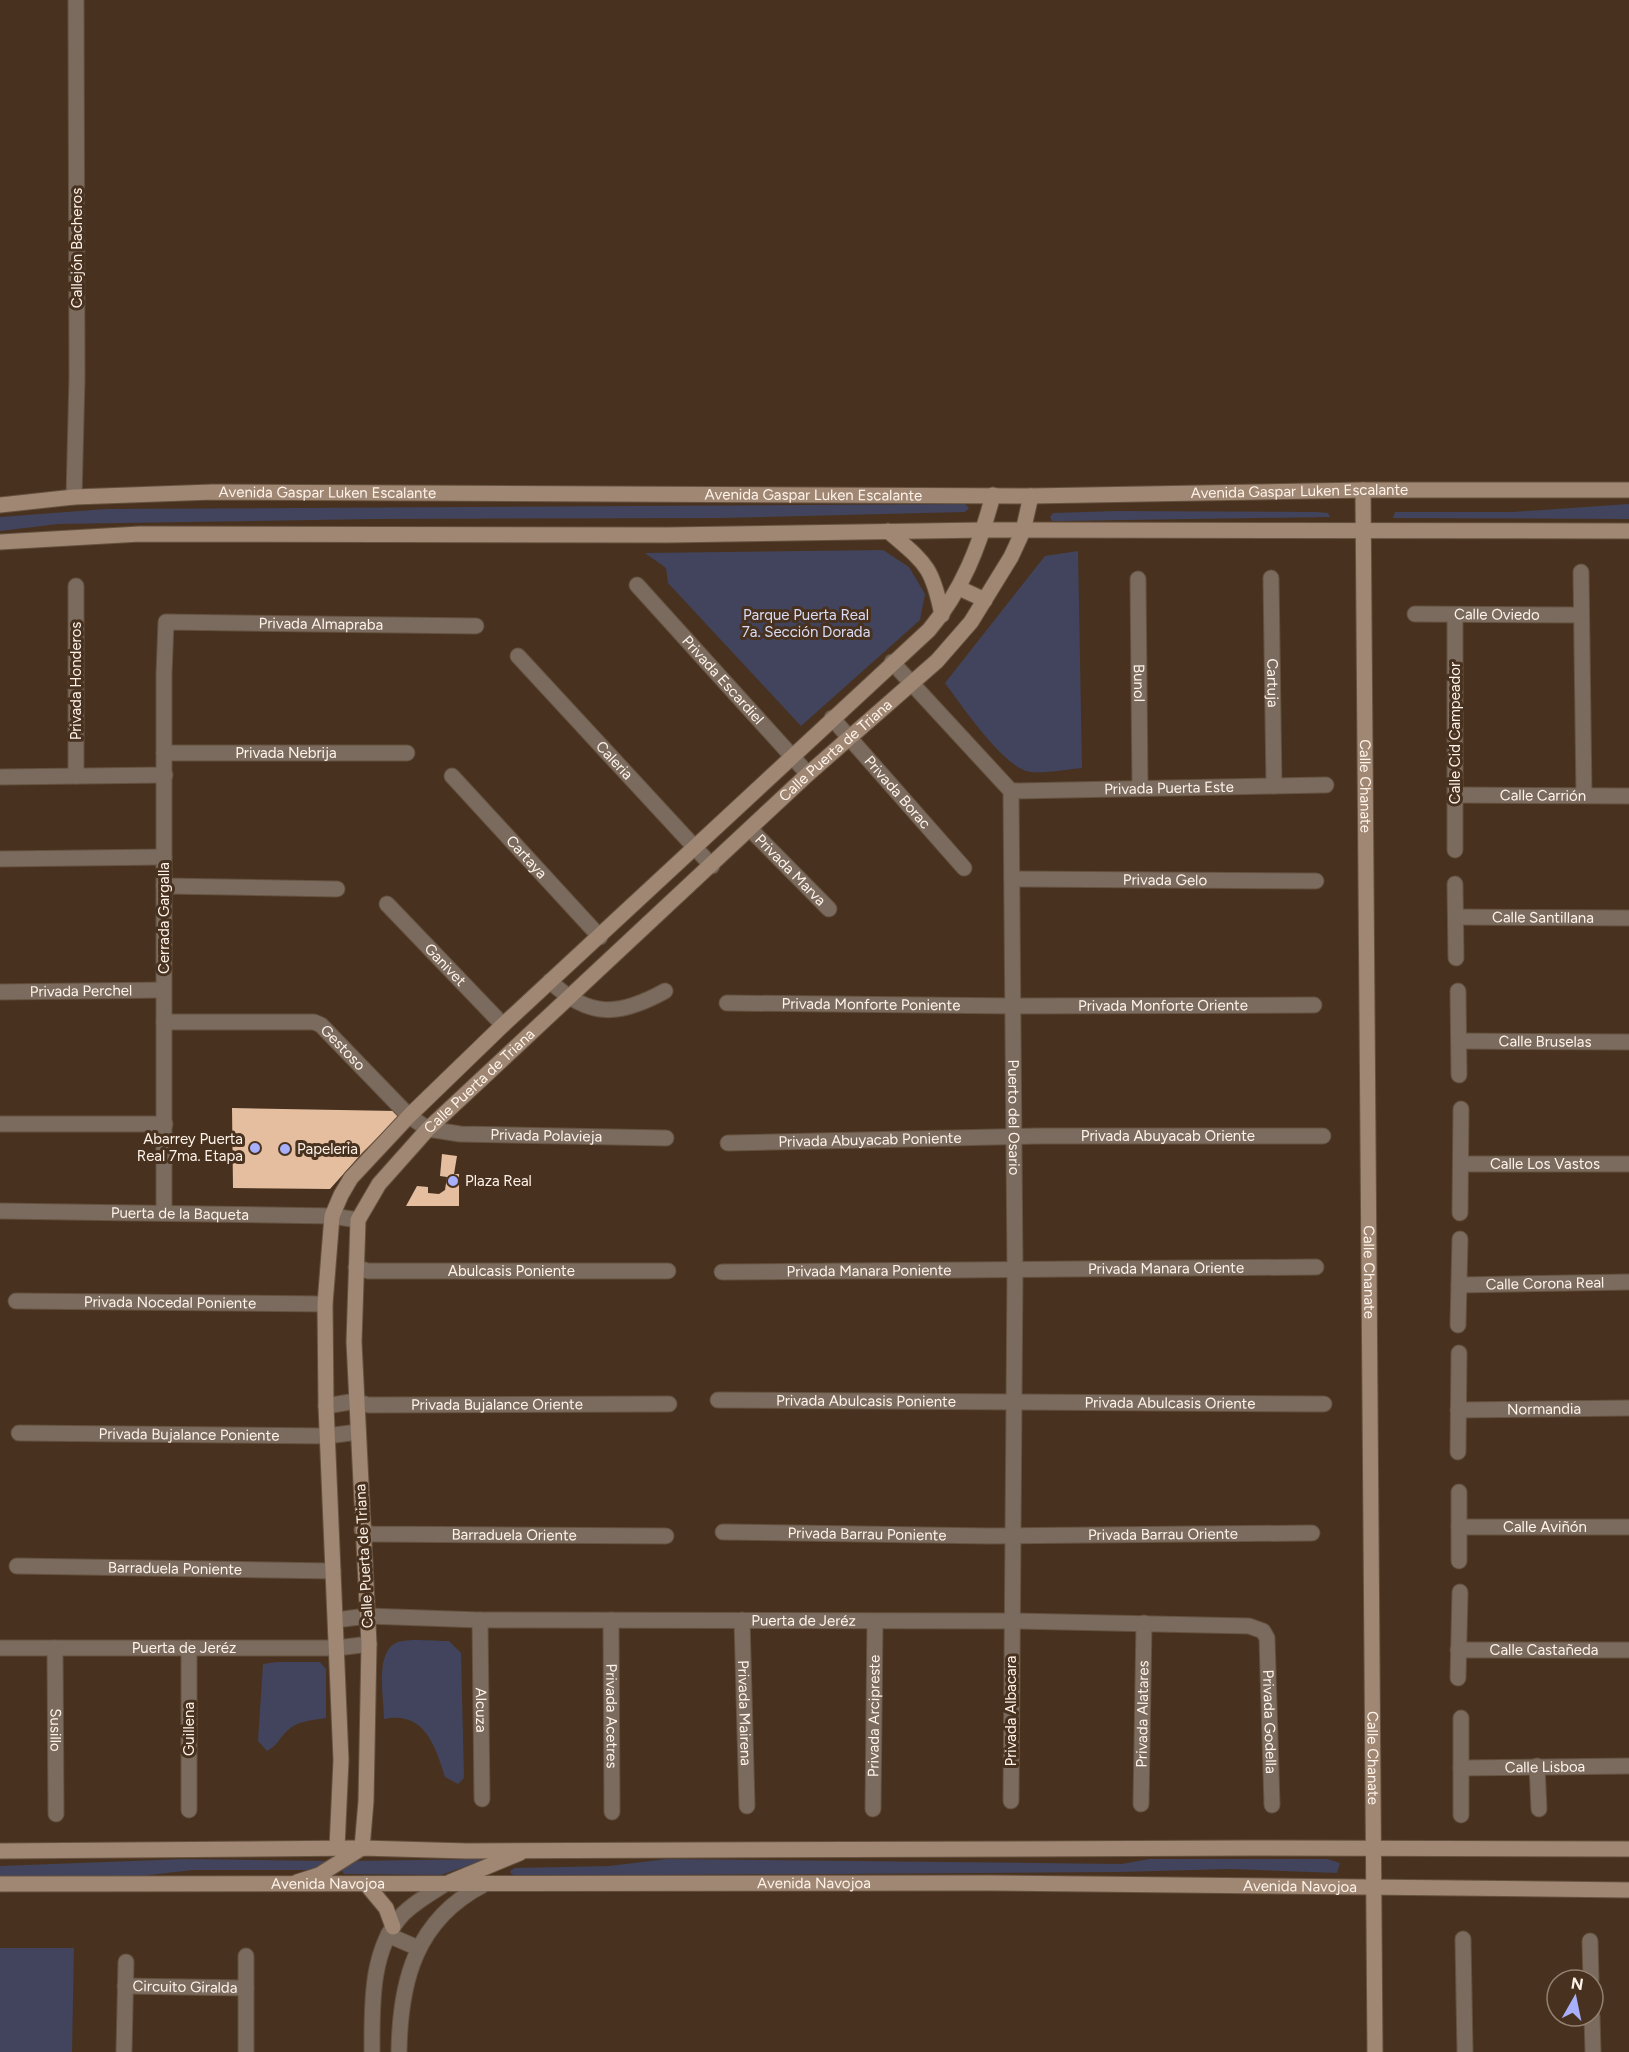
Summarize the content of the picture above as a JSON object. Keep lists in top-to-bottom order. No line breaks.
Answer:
{"streets":{"street":["Callejón Bacheros","Avenida Gaspar Luken Escalante","Calle Oviedo","Privada Almapraba","Privada Escardiel","Privada Honderos","Cartuja","Bunol","Calle Cid Campeador","Calle Puerta de Triana","Privada Nebrija","Caleria","Calle Chanate","Privada Puerta Este","Privada Borac","Calle Carrión","Cartaya","Privada Marva","Privada Gelo","Cerrada Gargalla","Calle Santillana","Ganivet","Privada Perchel","Privada Monforte Poniente","Privada Monforte Oriente","Calle Bruselas","Gestoso","Puerto del Osario","Privada Polavieja","Privada Abuyacab Oriente","Privada Abuyacab Poniente","Calle Los Vastos","Puerta de la Baqueta","Privada Manara Oriente","Abulcasis Poniente","Privada Manara Poniente","Calle Corona Real","Privada Nocedal Poniente","Privada Abulcasis Poniente","Privada Bujalance Oriente","Privada Abulcasis Oriente","Normandia","Privada Bujalance Poniente","Calle Aviñón","Privada Barrau Poniente","Privada Barrau Oriente","Barraduela Oriente","Barraduela Poniente","Puerta de Jeréz","Calle Castañeda","Alcuza","Privada Albacara","Privada Mairena","Privada Alatares","Privada Arcipreste","Privada Acetres","Privada Godella","Guillena","Susillo","Calle Lisboa","Avenida Navojoa","Circuito Giralda"]},"crossings":[["Callejón Bacheros","Avenida Gaspar Luken Escalante"],["Avenida Gaspar Luken Escalante","Calle Puerta de Triana"],["Avenida Gaspar Luken Escalante","Calle Chanate"],["Calle Oviedo","Calle Cid Campeador"],["Privada Almapraba","Cerrada Gargalla"],["Privada Escardiel","Calle Puerta de Triana"],["Cartuja","Privada Puerta Este"],["Bunol","Privada Puerta Este"],["Calle Cid Campeador","Calle Carrión"],["Calle Puerta de Triana","Caleria"],["Calle Puerta de Triana","Privada Borac"],["Calle Puerta de Triana","Cartaya"],["Calle Puerta de Triana","Privada Marva"],["Calle Puerta de Triana","Ganivet"],["Calle Puerta de Triana","Gestoso"],["Calle Puerta de Triana","Privada Polavieja"],["Calle Puerta de Triana","Puerta de la Baqueta"],["Calle Puerta de Triana","Abulcasis Poniente"],["Calle Puerta de Triana","Privada Nocedal Poniente"],["Calle Puerta de Triana","Privada Bujalance Oriente"],["Calle Puerta de Triana","Privada Bujalance Poniente"],["Calle Puerta de Triana","Barraduela Oriente"],["Calle Puerta de Triana","Barraduela Poniente"],["Calle Puerta de Triana","Puerta de Jeréz"],["Privada Nebrija","Cerrada Gargalla"],["Calle Chanate","Avenida Navojoa"],["Privada Puerta Este","Puerto del Osario"],["Privada Gelo","Puerto del Osario"],["Cerrada Gargalla","Privada Perchel"],["Cerrada Gargalla","Gestoso"],["Cerrada Gargalla","Puerta de la Baqueta"],["Privada Monforte Poniente","Privada Monforte Oriente"],["Privada Monforte Poniente","Puerto del Osario"],["Privada Monforte Oriente","Puerto del Osario"],["Gestoso","Privada Polavieja"],["Puerto del Osario","Privada Abuyacab Oriente"],["Puerto del Osario","Privada Abuyacab Poniente"],["Puerto del Osario","Privada Manara Oriente"],["Puerto del Osario","Privada Manara Poniente"],["Puerto del Osario","Privada Abulcasis Poniente"],["Puerto del Osario","Privada Abulcasis Oriente"],["Puerto del Osario","Privada Barrau Poniente"],["Puerto del Osario","Privada Barrau Oriente"],["Puerto del Osario","Puerta de Jeréz"],["Puerto del Osario","Privada Albacara"],["Privada Abuyacab Oriente","Privada Abuyacab Poniente"],["Privada Manara Oriente","Privada Manara Poniente"],["Privada Abulcasis Poniente","Privada Abulcasis Oriente"],["Privada Barrau Poniente","Privada Barrau Oriente"],["Puerta de Jeréz","Alcuza"],["Puerta de Jeréz","Privada Albacara"],["Puerta de Jeréz","Privada Mairena"],["Puerta de Jeréz","Privada Alatares"],["Puerta de Jeréz","Privada Arcipreste"],["Puerta de Jeréz","Privada Acetres"],["Puerta de Jeréz","Privada Godella"],["Puerta de Jeréz","Guillena"],["Puerta de Jeréz","Susillo"]],"parks":["Parque Puerta Real 7a. Sección Dorada"],"places":["Abarrey Puerta Real 7ma. Etapa","Papeleria","Plaza Real"],"north":"top"}
